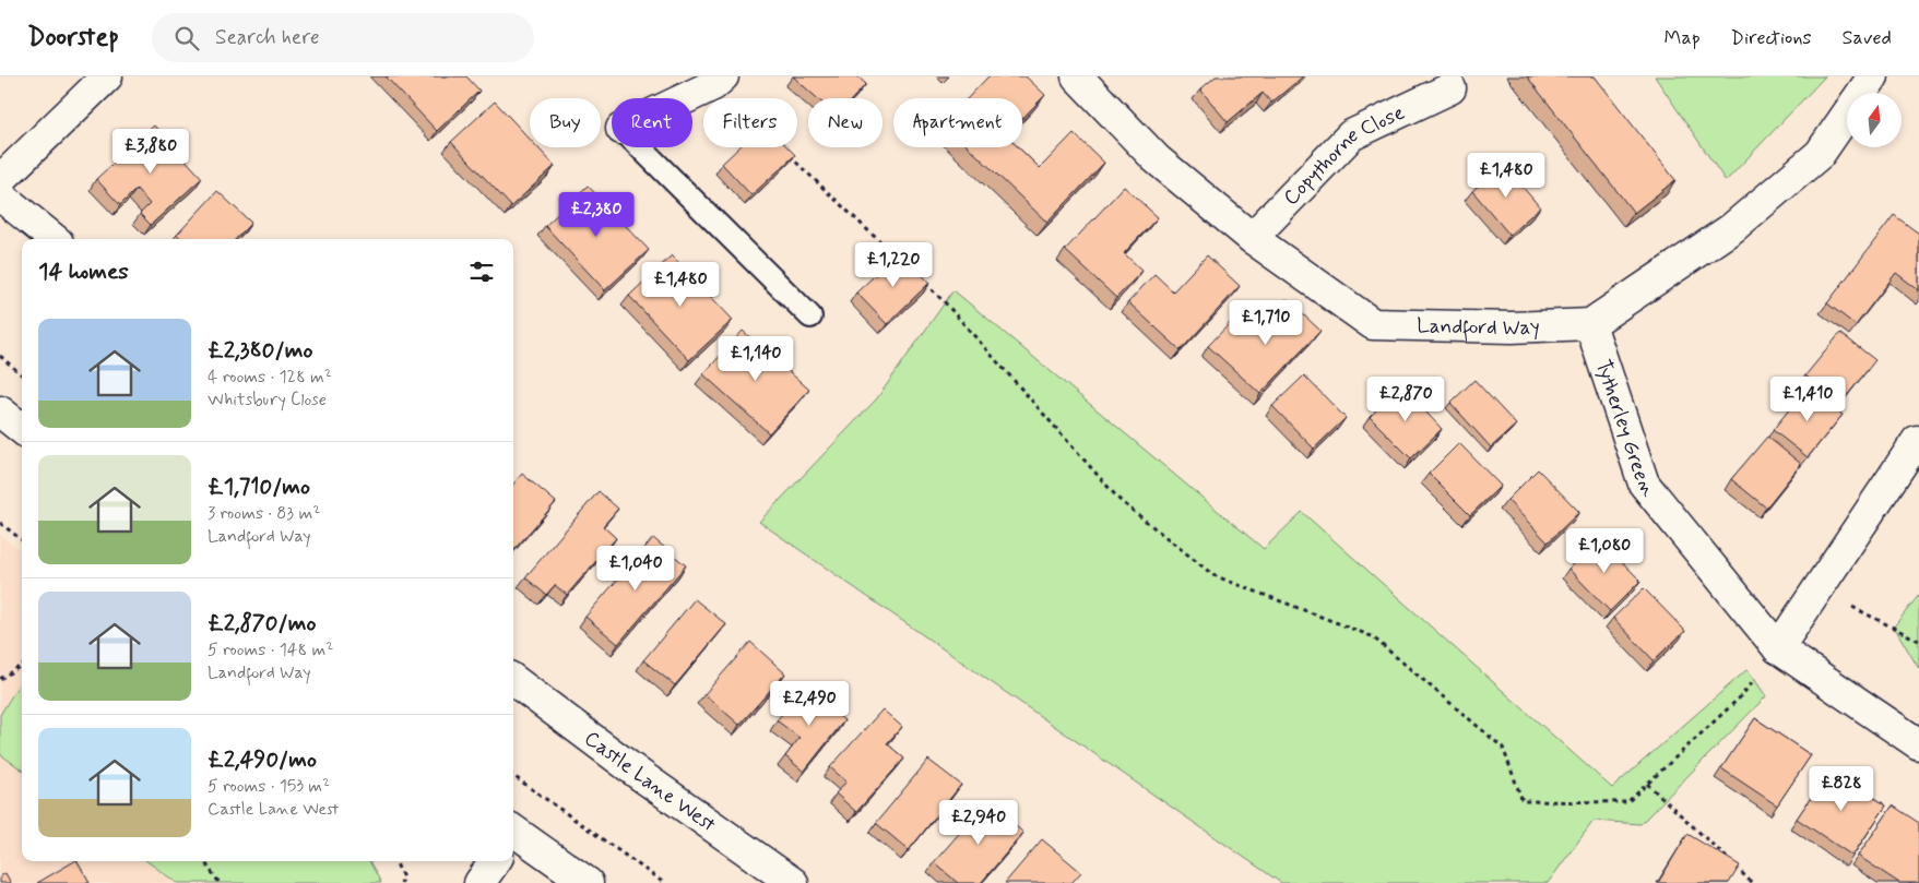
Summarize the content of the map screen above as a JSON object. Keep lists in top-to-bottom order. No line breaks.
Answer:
{"streets":{"street":["Copythorne Close","Landford Way","Tytherley Green","Castle Lane West"]},"crossings":[["Copythorne Close","Landford Way"],["Landford Way","Tytherley Green"]],"north":"top","page":{"header":"Doorstep","search":"Search here","nav":["Map","Directions","Saved"],"chip":["Buy","Rent","Filters","New","Apartment"],"price":["£3,880","£1,480","£2,380","£1,220","£1,480","£1,710","£1,140","£2,870","£1,410","£1,080","£1,040","£2,490","£828","£2,940"],"heading":"14 homes","list":[{"name":"£2,380/mo","note":"4 rooms · 128 m² · Whitsbury Close"},{"name":"£1,710/mo","note":"3 rooms · 83 m² · Landford Way"},{"name":"£2,870/mo","note":"5 rooms · 148 m² · Landford Way"},{"name":"£2,490/mo","note":"5 rooms · 153 m² · Castle Lane West"}]}}
